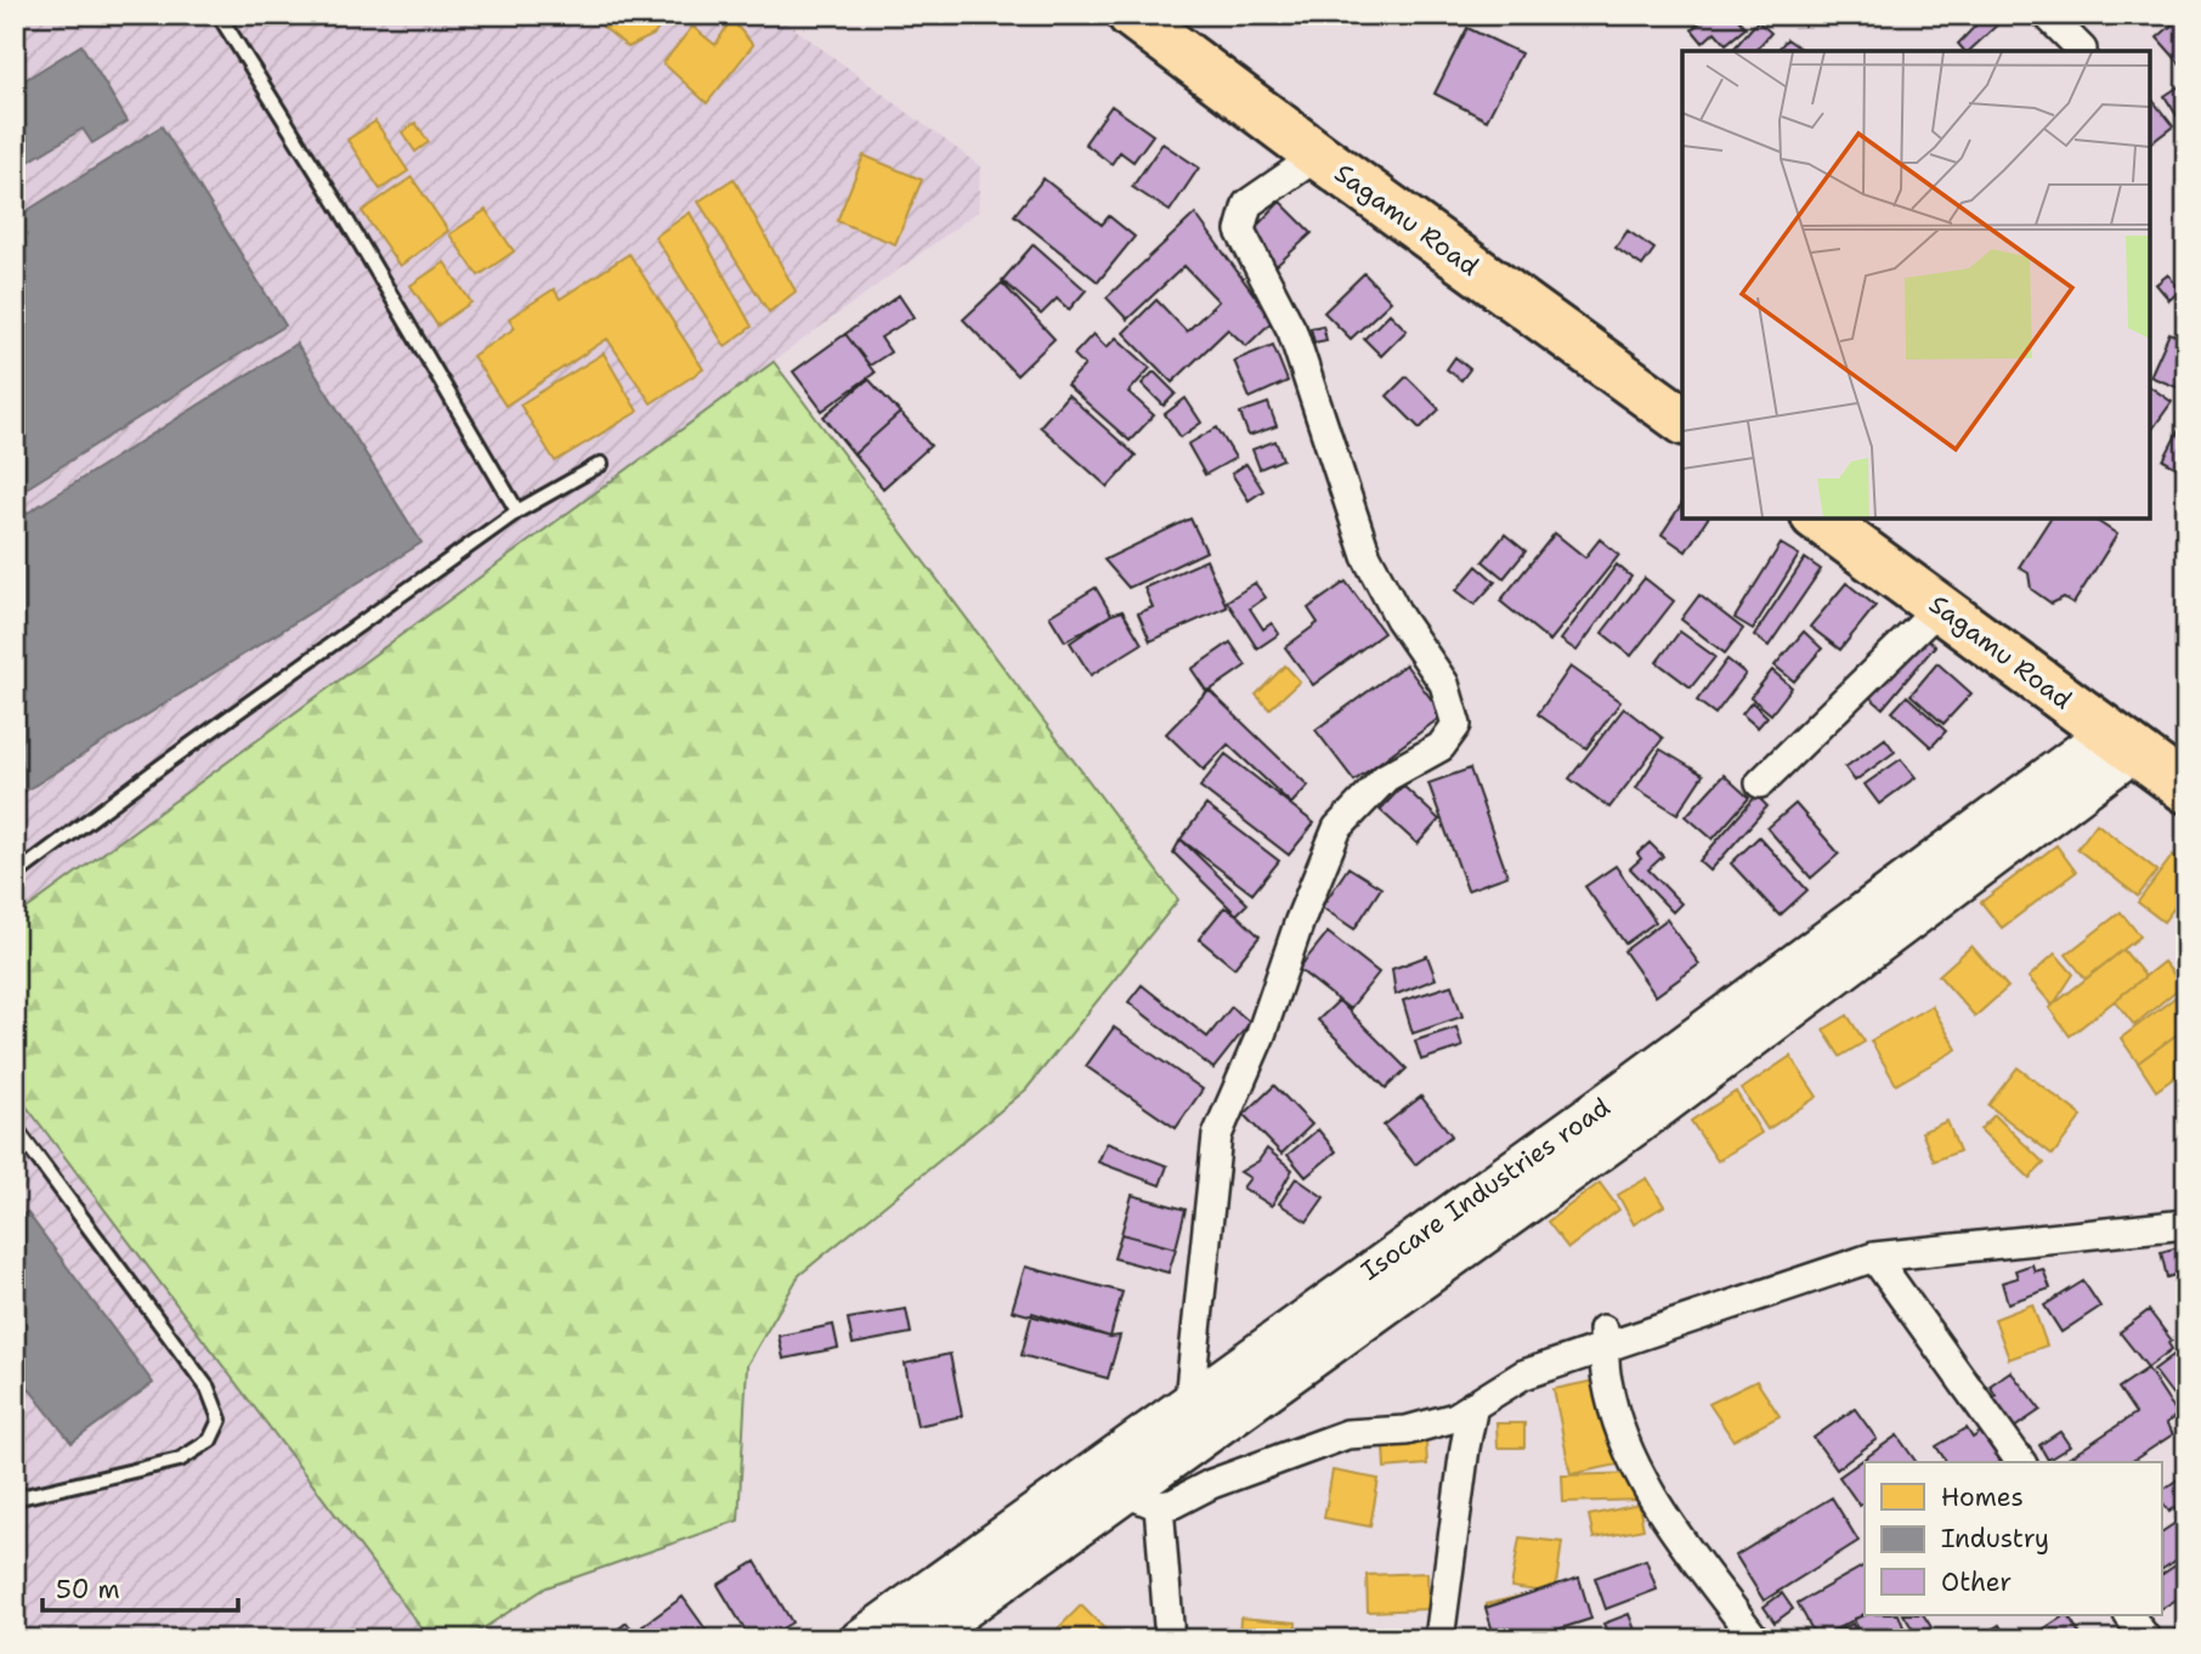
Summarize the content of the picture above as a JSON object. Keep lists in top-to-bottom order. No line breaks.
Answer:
{"streets":{"highway":["Sagamu Road"],"street":["Isocare Industries road"]},"crossings":[["Sagamu Road","Isocare Industries road"]],"legend":["Homes","Industry","Other"],"scale_bar":"50 m"}
